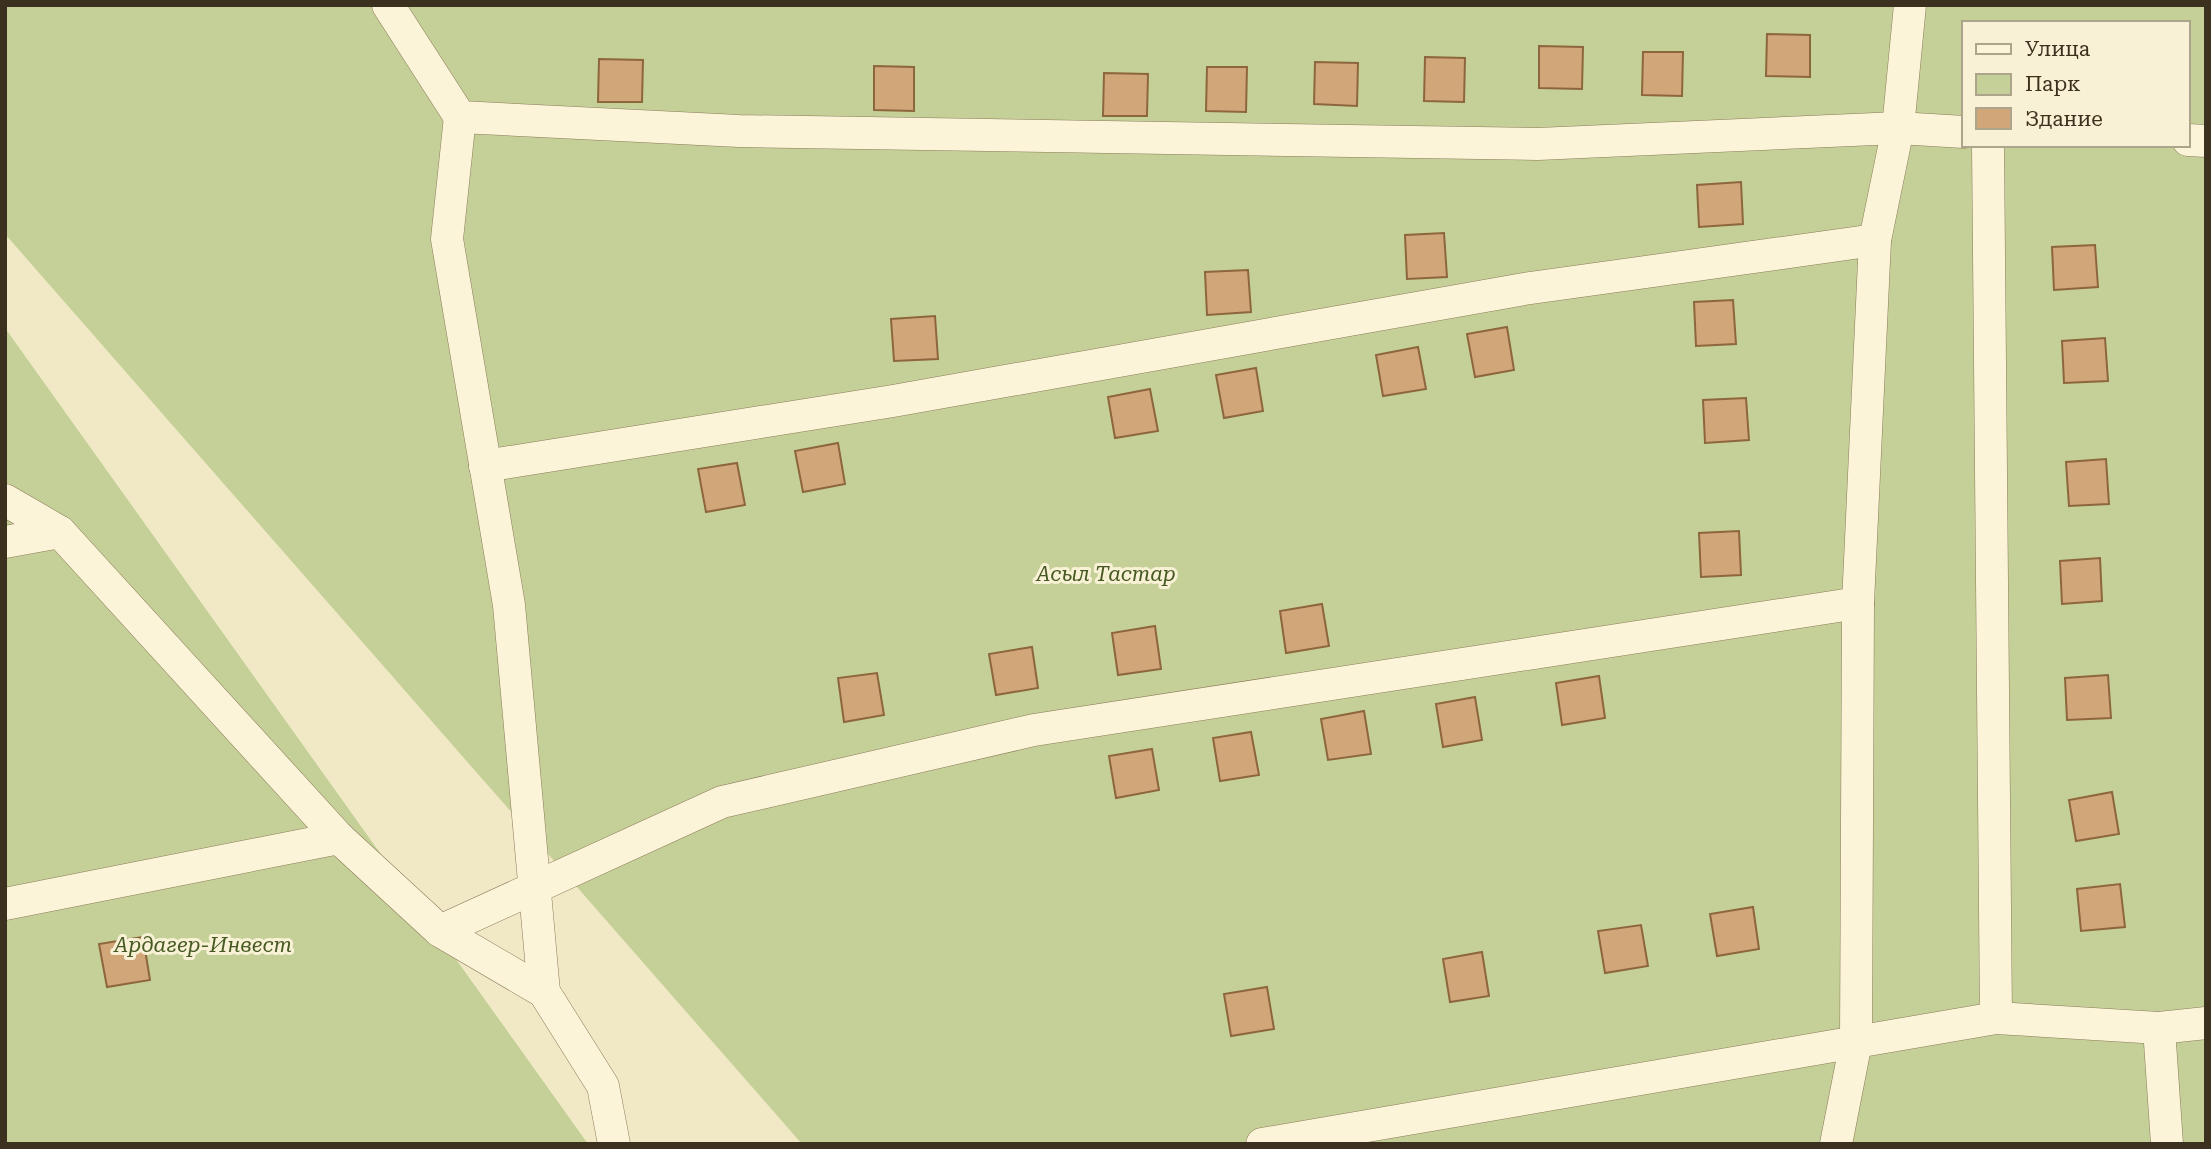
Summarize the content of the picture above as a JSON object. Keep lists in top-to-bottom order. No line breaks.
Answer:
{"parks":["Асыл Тастар","Ардагер-Инвест"],"legend":["Улица","Парк","Здание"]}
